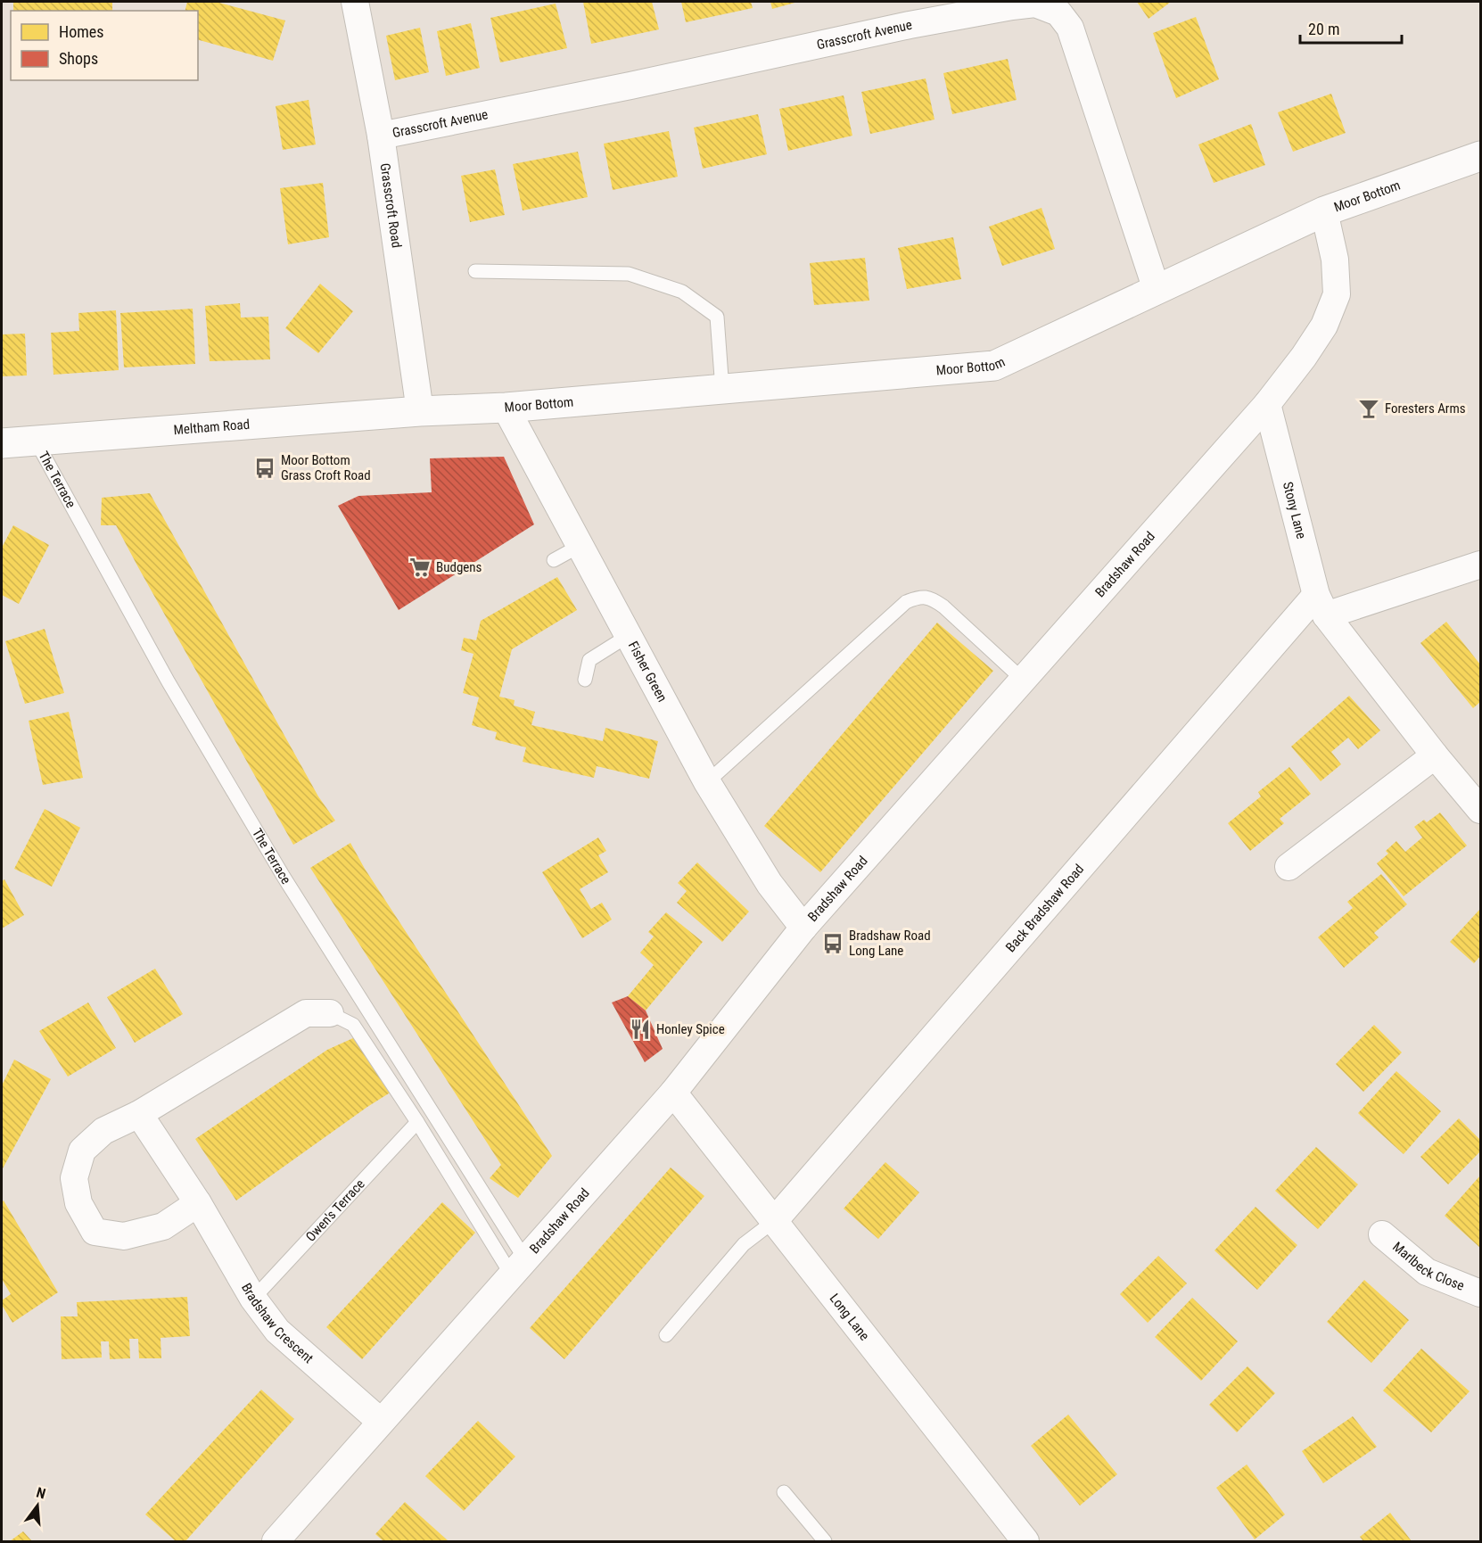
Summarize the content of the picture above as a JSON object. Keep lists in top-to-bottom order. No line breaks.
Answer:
{"streets":{"street":["Grasscroft Avenue","Moor Bottom","Grasscroft Road","Meltham Road","Stony Lane","Bradshaw Road","Fisher Green","Back Bradshaw Road","Marlbeck Close","Long Lane","Bradshaw Crescent"],"lane":["The Terrace","Owen's Terrace"]},"crossings":[["Grasscroft Avenue","Moor Bottom"],["Grasscroft Avenue","Grasscroft Road"],["Moor Bottom","Grasscroft Road"],["Moor Bottom","Meltham Road"],["Moor Bottom","Bradshaw Road"],["Moor Bottom","Fisher Green"],["Grasscroft Road","Meltham Road"],["Meltham Road","The Terrace"],["The Terrace","Bradshaw Road"],["Stony Lane","Bradshaw Road"],["Stony Lane","Back Bradshaw Road"],["Bradshaw Road","Fisher Green"],["Bradshaw Road","Long Lane"],["Bradshaw Road","Bradshaw Crescent"],["Back Bradshaw Road","Long Lane"],["Owen's Terrace","Bradshaw Crescent"]],"places":{"bar":["Foresters Arms"],"bus stop":["Moor Bottom Grass Croft Road","Bradshaw Road Long Lane"],"supermarket":["Budgens"],"restaurant":["Honley Spice"]},"legend":["Homes","Shops"],"scale_bar":"20 m","north":"top"}
